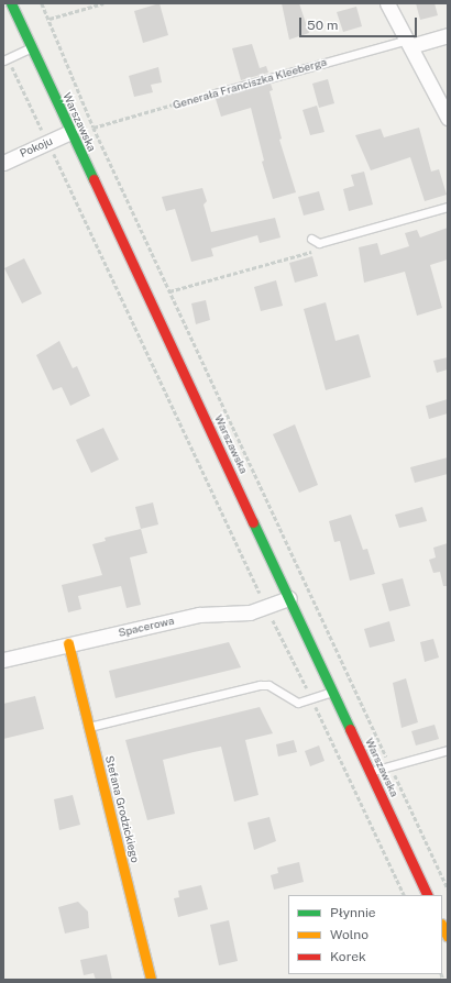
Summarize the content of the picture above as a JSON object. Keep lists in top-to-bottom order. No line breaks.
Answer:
{"streets":{"street":["Generała Franciszka Kleeberga","Warszawska","Pokoju","Spacerowa","Stefana Grodzickiego"]},"crossings":[["Warszawska","Pokoju"],["Warszawska","Spacerowa"],["Spacerowa","Stefana Grodzickiego"]],"legend":["Płynnie","Wolno","Korek"],"scale_bar":"50 m"}
